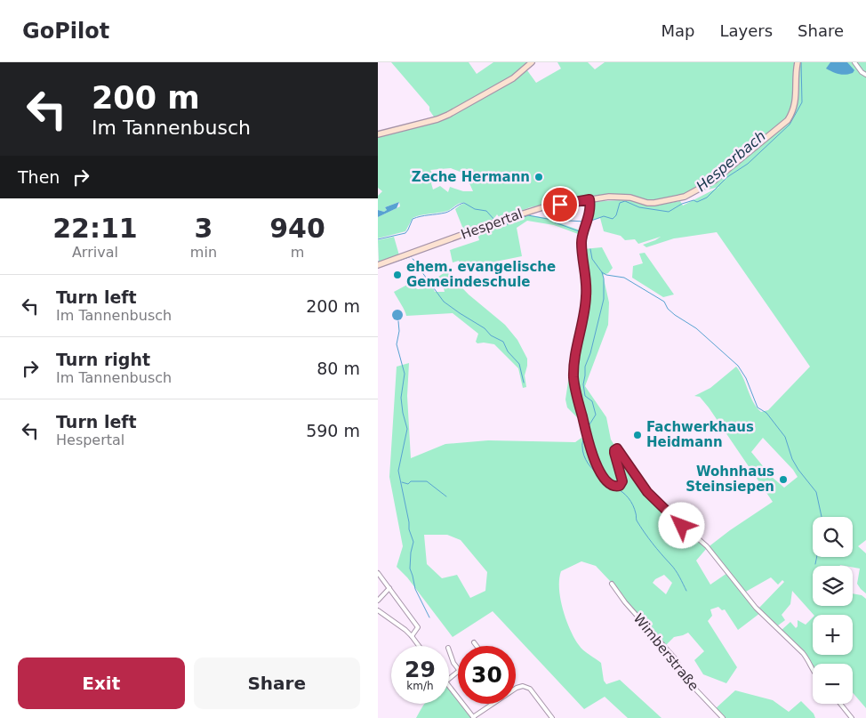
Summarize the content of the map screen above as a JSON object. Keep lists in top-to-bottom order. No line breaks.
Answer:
{"streets":{"main road":["Hespertal"],"street":["Wimberstraße"]},"water":["Hesperbach"],"places":["Zeche Hermann","ehem. evangelische Gemeindeschule","Fachwerkhaus Heidmann","Wohnhaus Steinsiepen"],"page":{"header":"GoPilot","nav":["Map","Layers","Share"],"turn":["200 m","Im Tannenbusch"],"then":"Then","eta":["22:11","Arrival","3","min","940","m"],"list":[{"name":"Turn left","note":"Im Tannenbusch","value":"200 m"},{"name":"Turn right","note":"Im Tannenbusch","value":"80 m"},{"name":"Turn left","note":"Hespertal","value":"590 m"}],"map_buttons":["+","−"],"speed":"29 km/h","limit":"30","buttons":["Exit","Share"]}}
